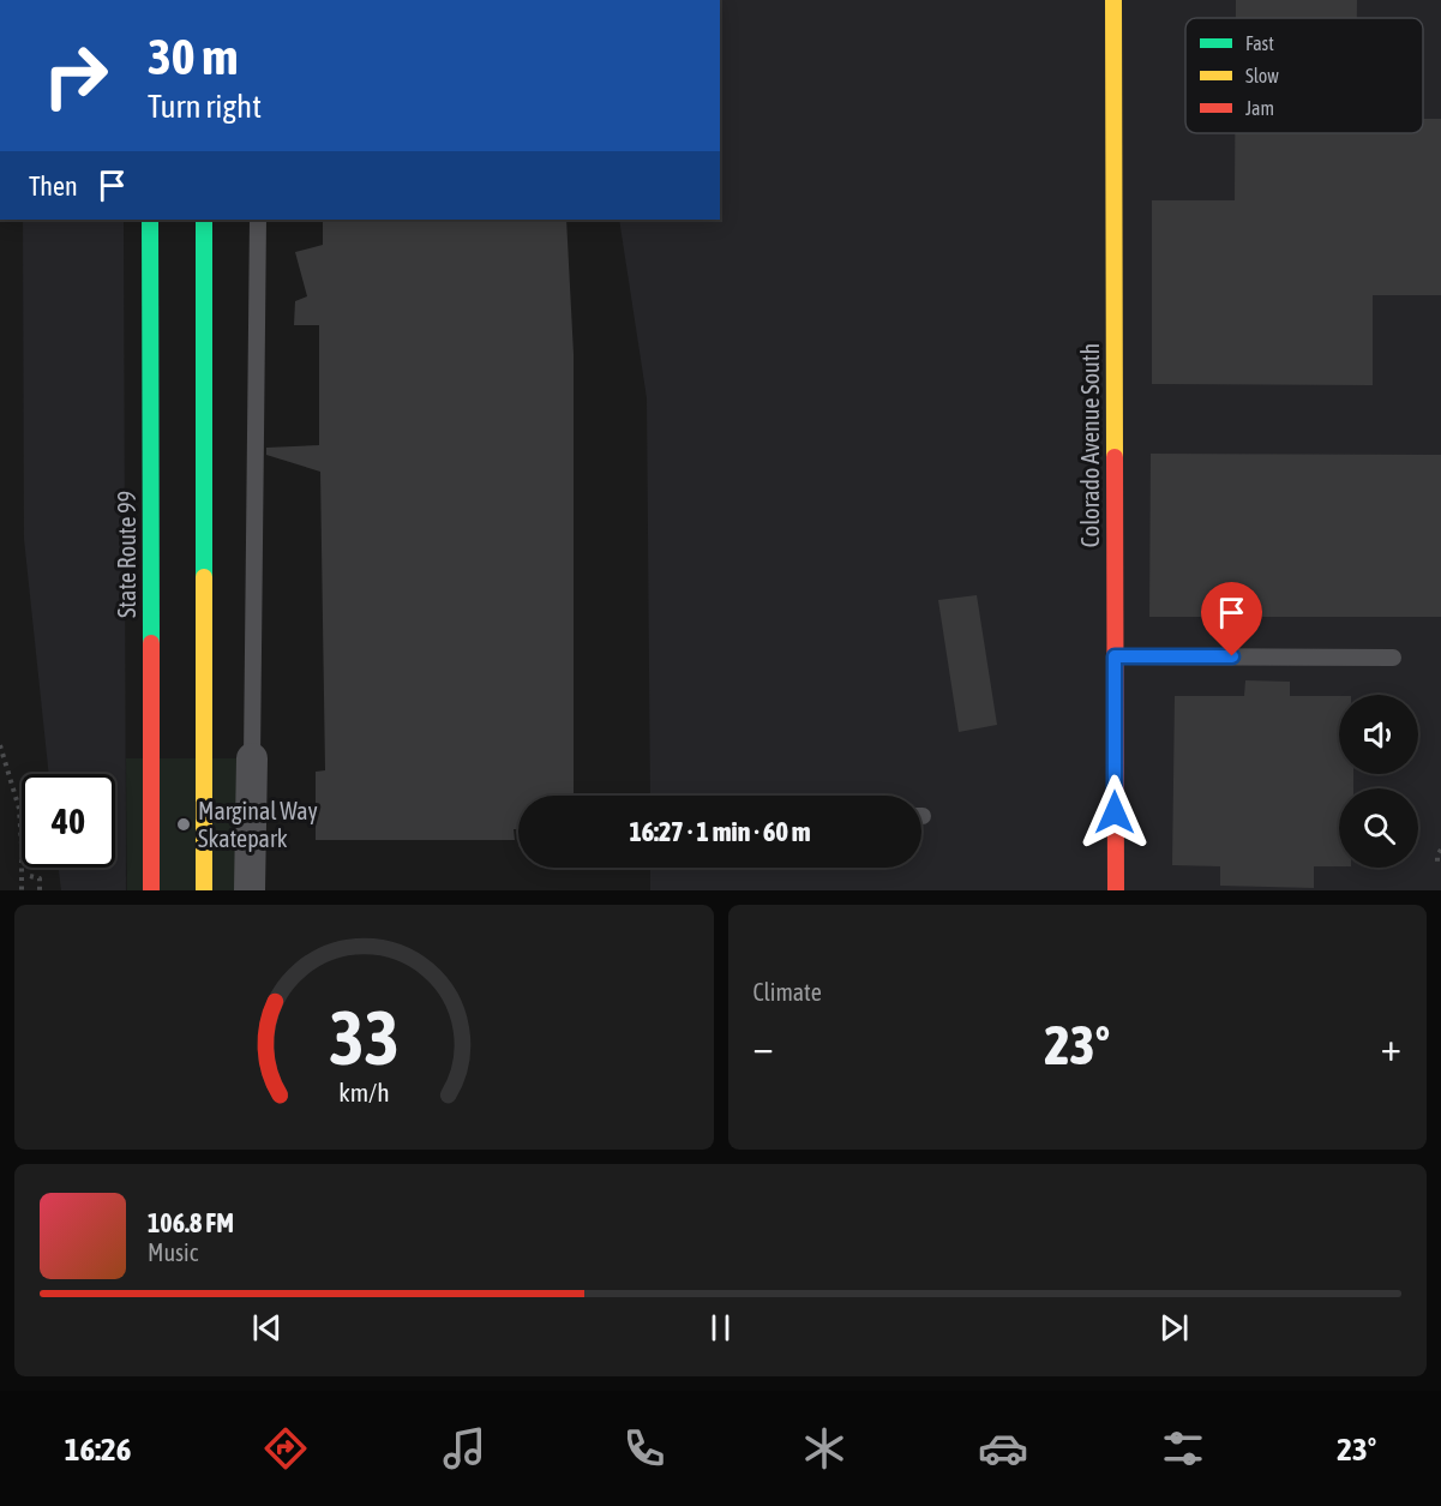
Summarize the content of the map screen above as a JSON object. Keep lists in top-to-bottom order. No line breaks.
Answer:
{"streets":{"main road":["Colorado Avenue South","State Route 99"]},"places":["Marginal Way Skatepark"],"legend":["Fast","Slow","Jam"],"page":{"turn":["30 m","Turn right"],"then":"Then","limit":"40","trip":"16:27 · 1 min · 60 m","tile":"Climate","heat":["−","23°","+"],"song":["106.8 FM","Music"],"tabs":["16:26","23°"],"gauge":["33","km/h"]}}
